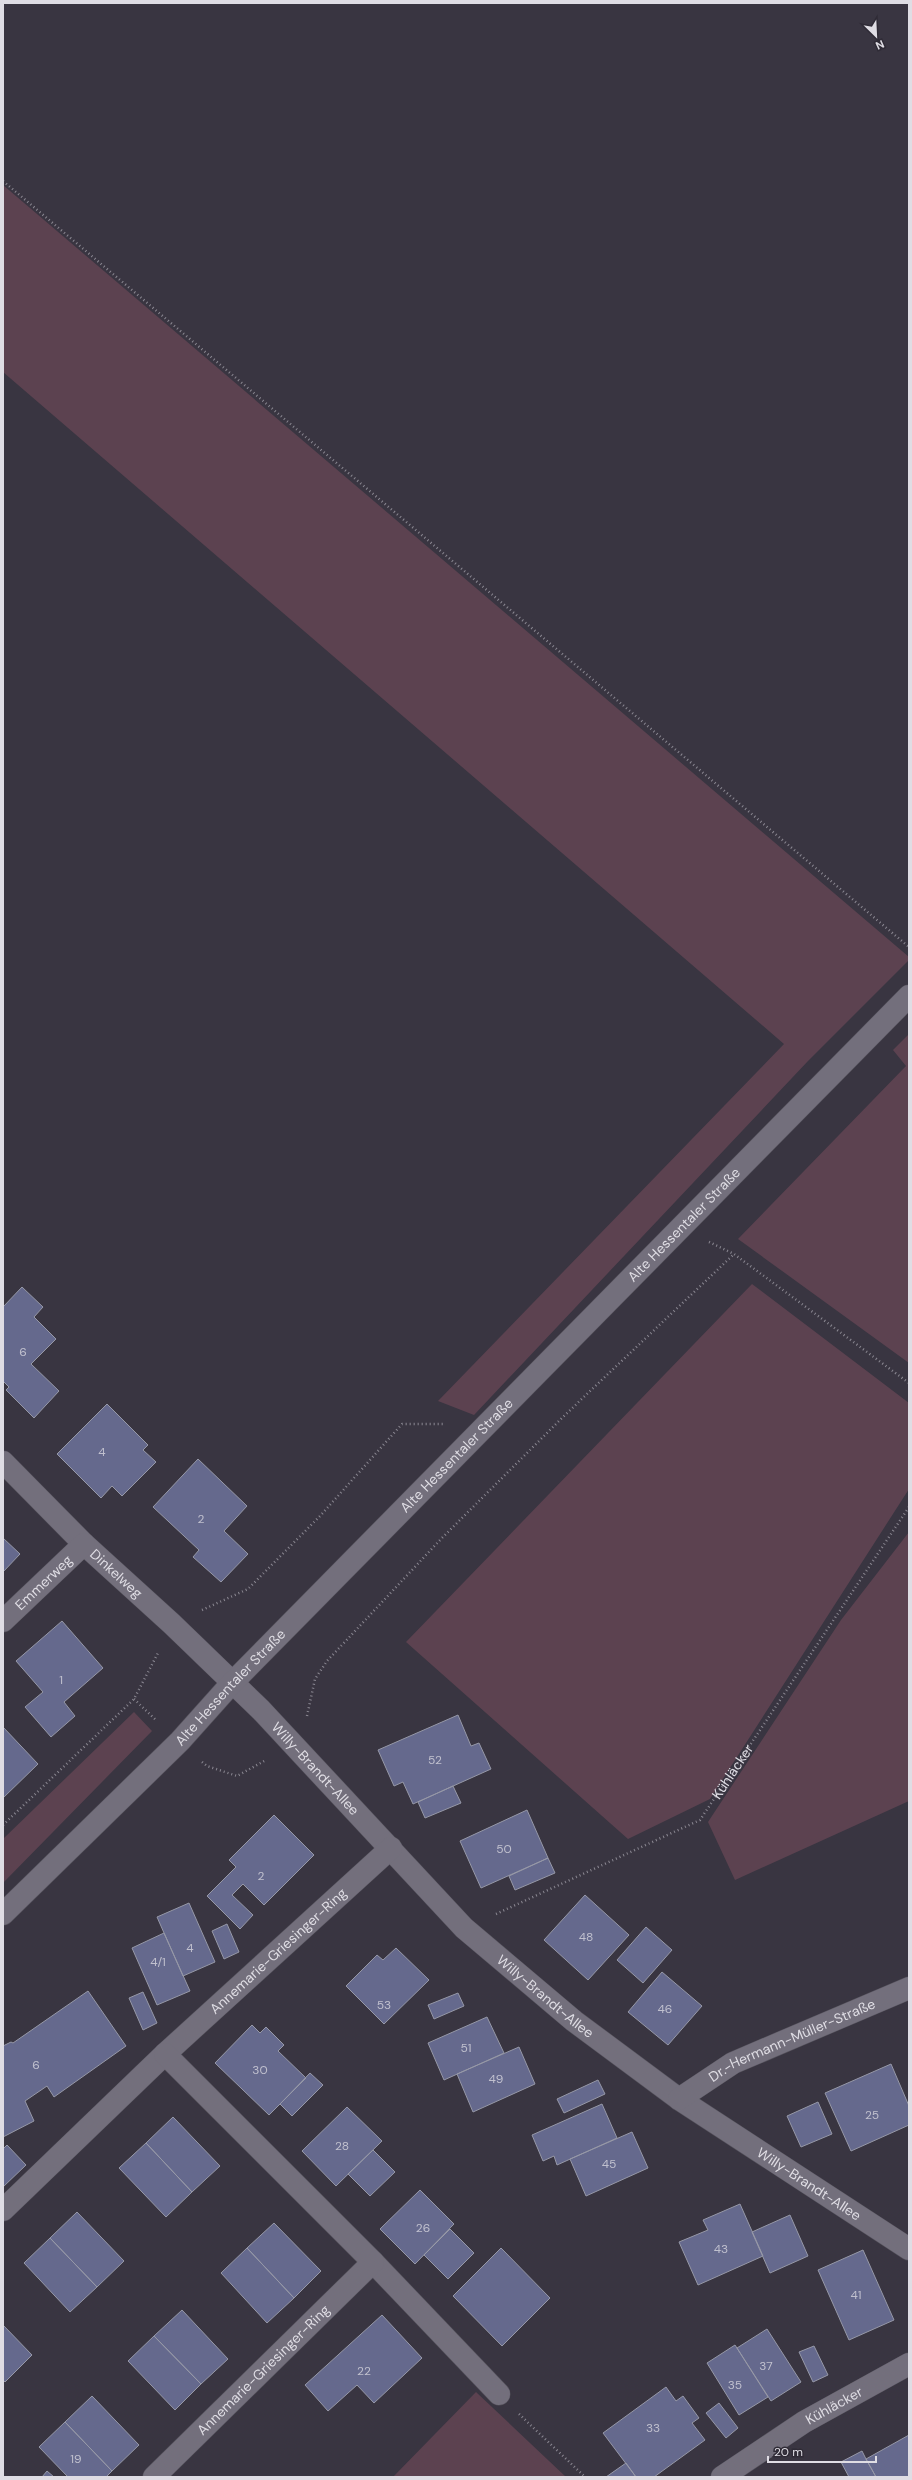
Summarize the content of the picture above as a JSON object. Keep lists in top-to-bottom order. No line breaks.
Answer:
{"streets":{"street":["Alte Hessentaler Straße","Dinkelweg","Emmerweg","Willy-Brandt-Allee","Kühläcker","Annemarie-Griesinger-Ring","Dr.-Hermann-Müller-Straße"]},"crossings":[["Alte Hessentaler Straße","Dinkelweg"],["Alte Hessentaler Straße","Willy-Brandt-Allee"],["Dinkelweg","Emmerweg"],["Dinkelweg","Willy-Brandt-Allee"],["Willy-Brandt-Allee","Kühläcker"],["Willy-Brandt-Allee","Annemarie-Griesinger-Ring"],["Willy-Brandt-Allee","Dr.-Hermann-Müller-Straße"]],"house_numbers":["6","4","2","1","52","50","2","48","4","4/1","53","46","51","6","30","49","25","28","45","26","43","41","37","22","35","33","19"],"scale_bar":"20 m","north":"bottom right"}
